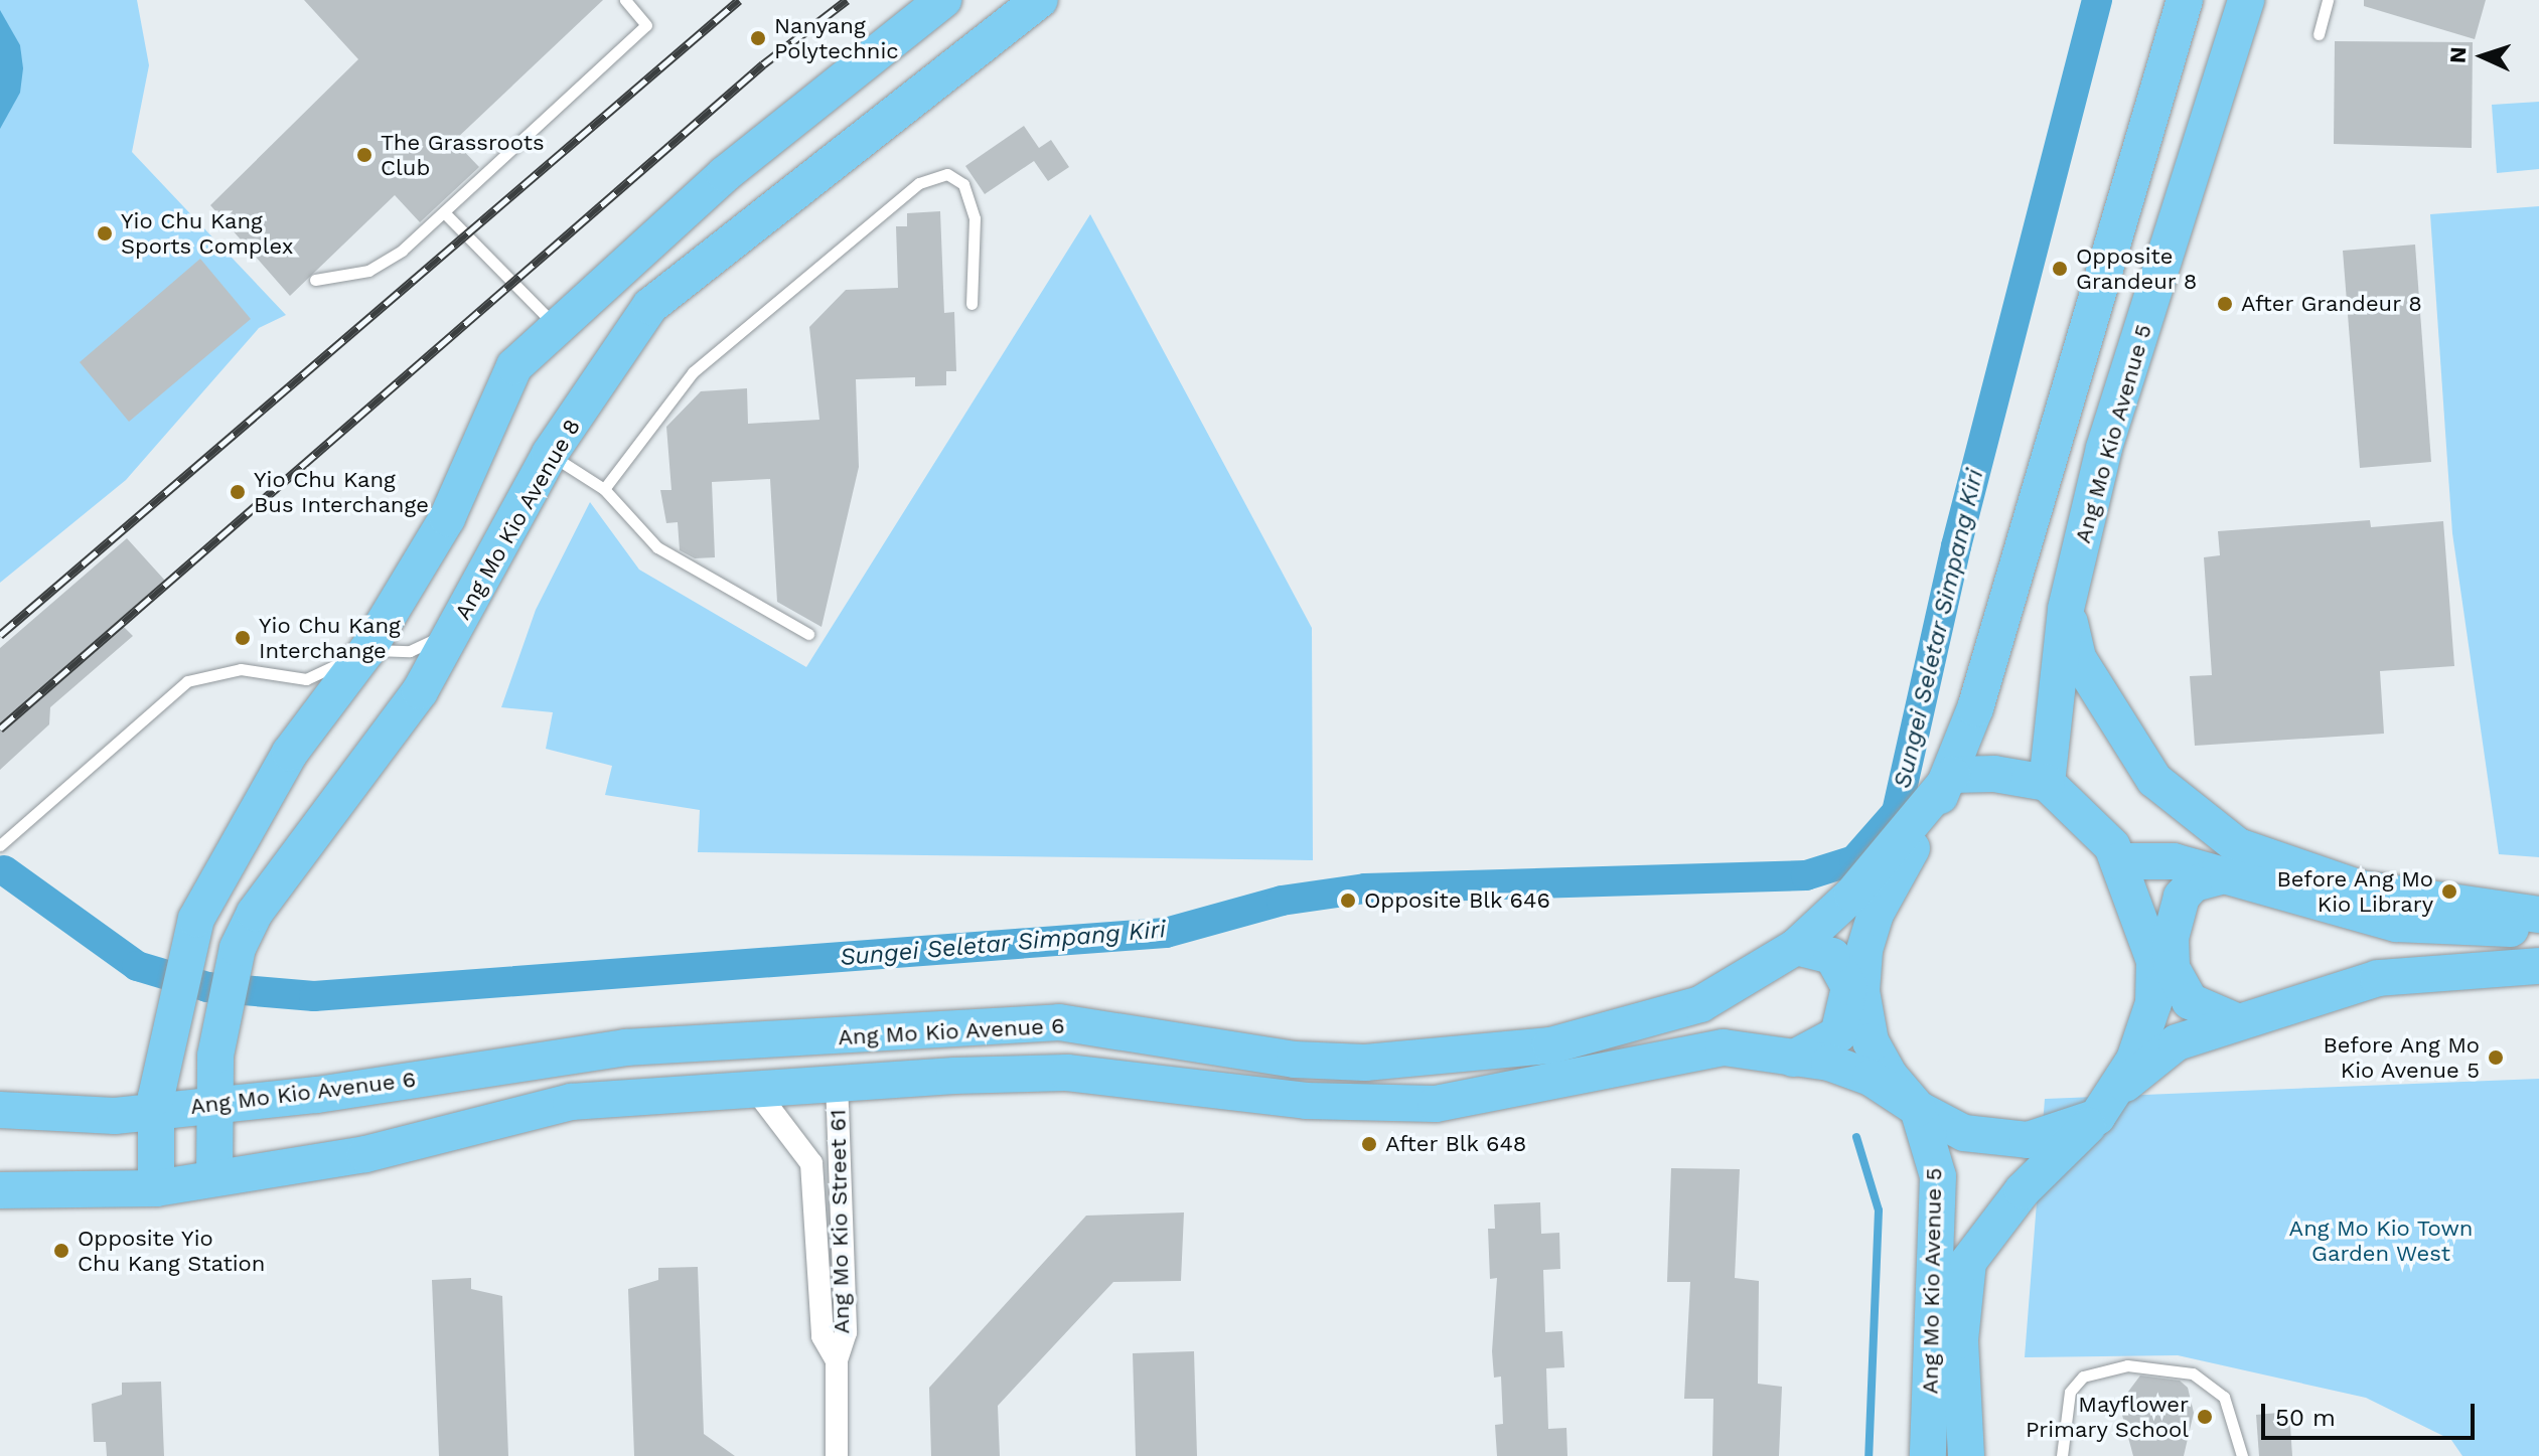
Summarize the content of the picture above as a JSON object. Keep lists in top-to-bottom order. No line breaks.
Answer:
{"streets":{"main road":["Ang Mo Kio Avenue 5","Ang Mo Kio Avenue 8","Ang Mo Kio Avenue 6"],"street":["Ang Mo Kio Street 61"]},"crossings":[["Ang Mo Kio Avenue 5","Ang Mo Kio Avenue 6"],["Ang Mo Kio Avenue 8","Ang Mo Kio Avenue 6"],["Ang Mo Kio Avenue 6","Ang Mo Kio Street 61"]],"water":["Sungei Seletar Simpang Kiri"],"parks":["Ang Mo Kio Town Garden West"],"places":["Nanyang Polytechnic","The Grassroots Club","Yio Chu Kang Sports Complex","Opposite Grandeur 8","After Grandeur 8","Yio Chu Kang Bus Interchange","Yio Chu Kang Interchange","Before Ang Mo Kio Library","Opposite Blk 646","Before Ang Mo Kio Avenue 5","After Blk 648","Opposite Yio Chu Kang Station","Mayflower Primary School"],"scale_bar":"50 m","north":"left"}
